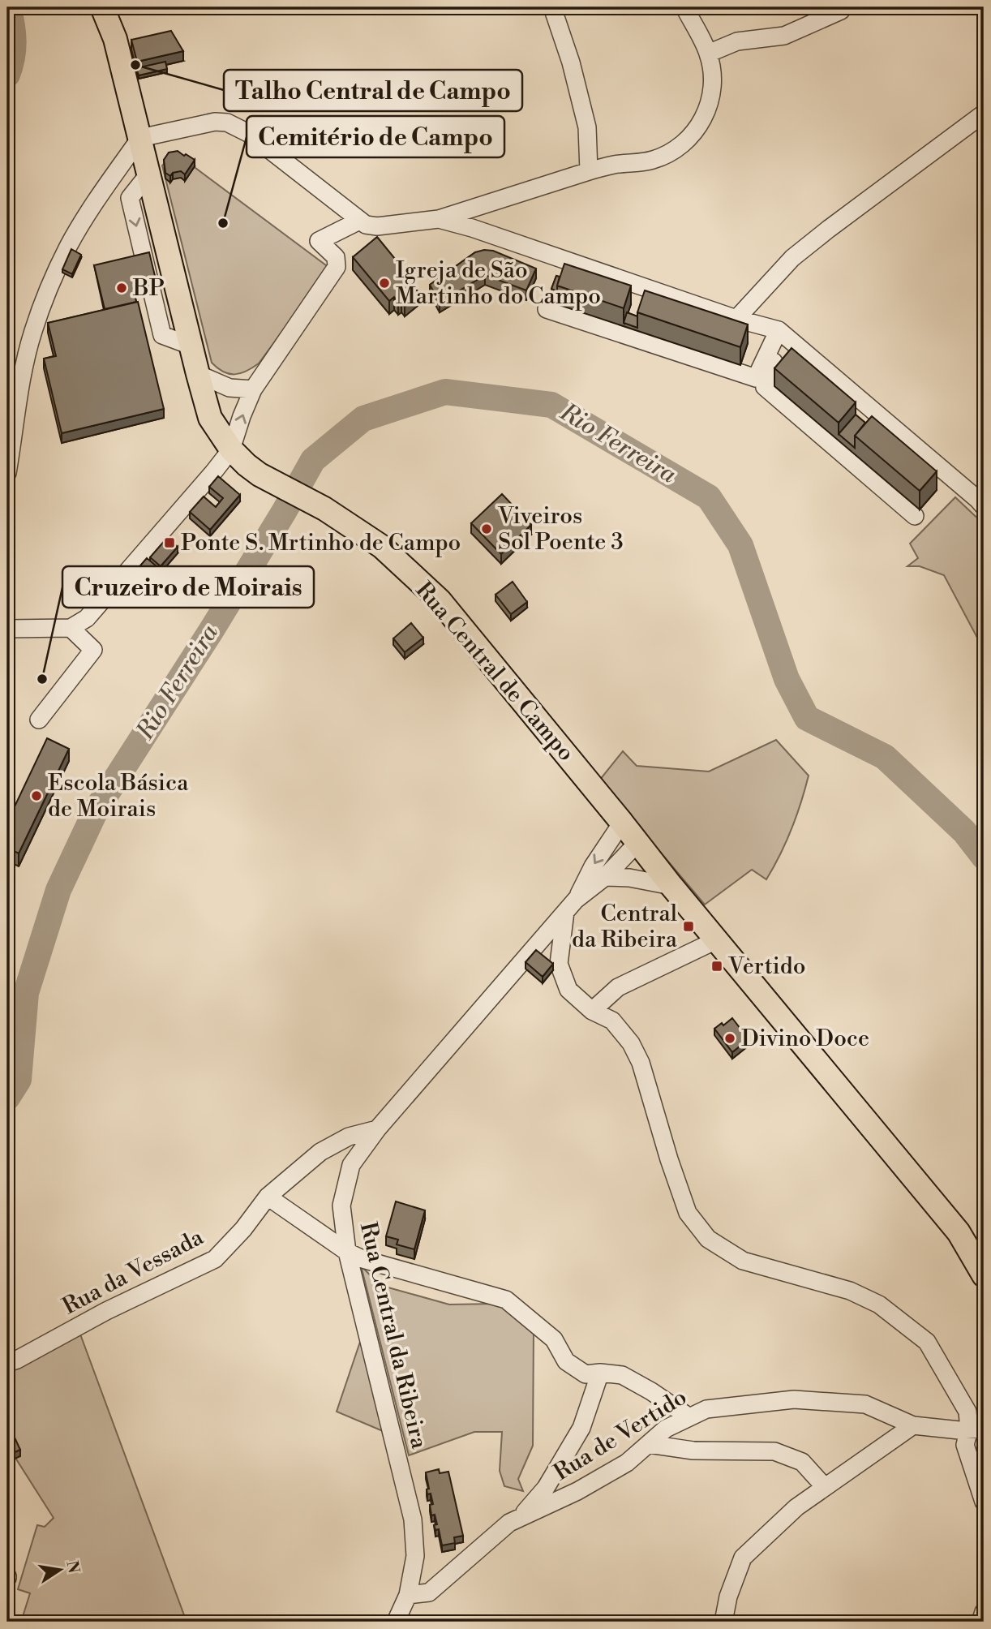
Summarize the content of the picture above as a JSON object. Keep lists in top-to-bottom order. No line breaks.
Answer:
{"streets":{"main road":["Rua Central de Campo"],"street":["Rua da Vessada","Rua Central da Ribeira","Rua de Vertido"]},"crossings":[["Rua Central de Campo","Rua Central da Ribeira"],["Rua da Vessada","Rua Central da Ribeira"],["Rua Central da Ribeira","Rua de Vertido"]],"water":["Rio Ferreira"],"places":{"other":["Talho Central de Campo","Cemitério de Campo","Igreja de São Martinho do Campo","BP","Viveiros Sol Poente 3","Cruzeiro de Moirais","Escola Básica de Moirais","Divino Doce"],"transit":["Ponte S. Mrtinho de Campo","Central da Ribeira","Vertido"]},"north":"right"}
